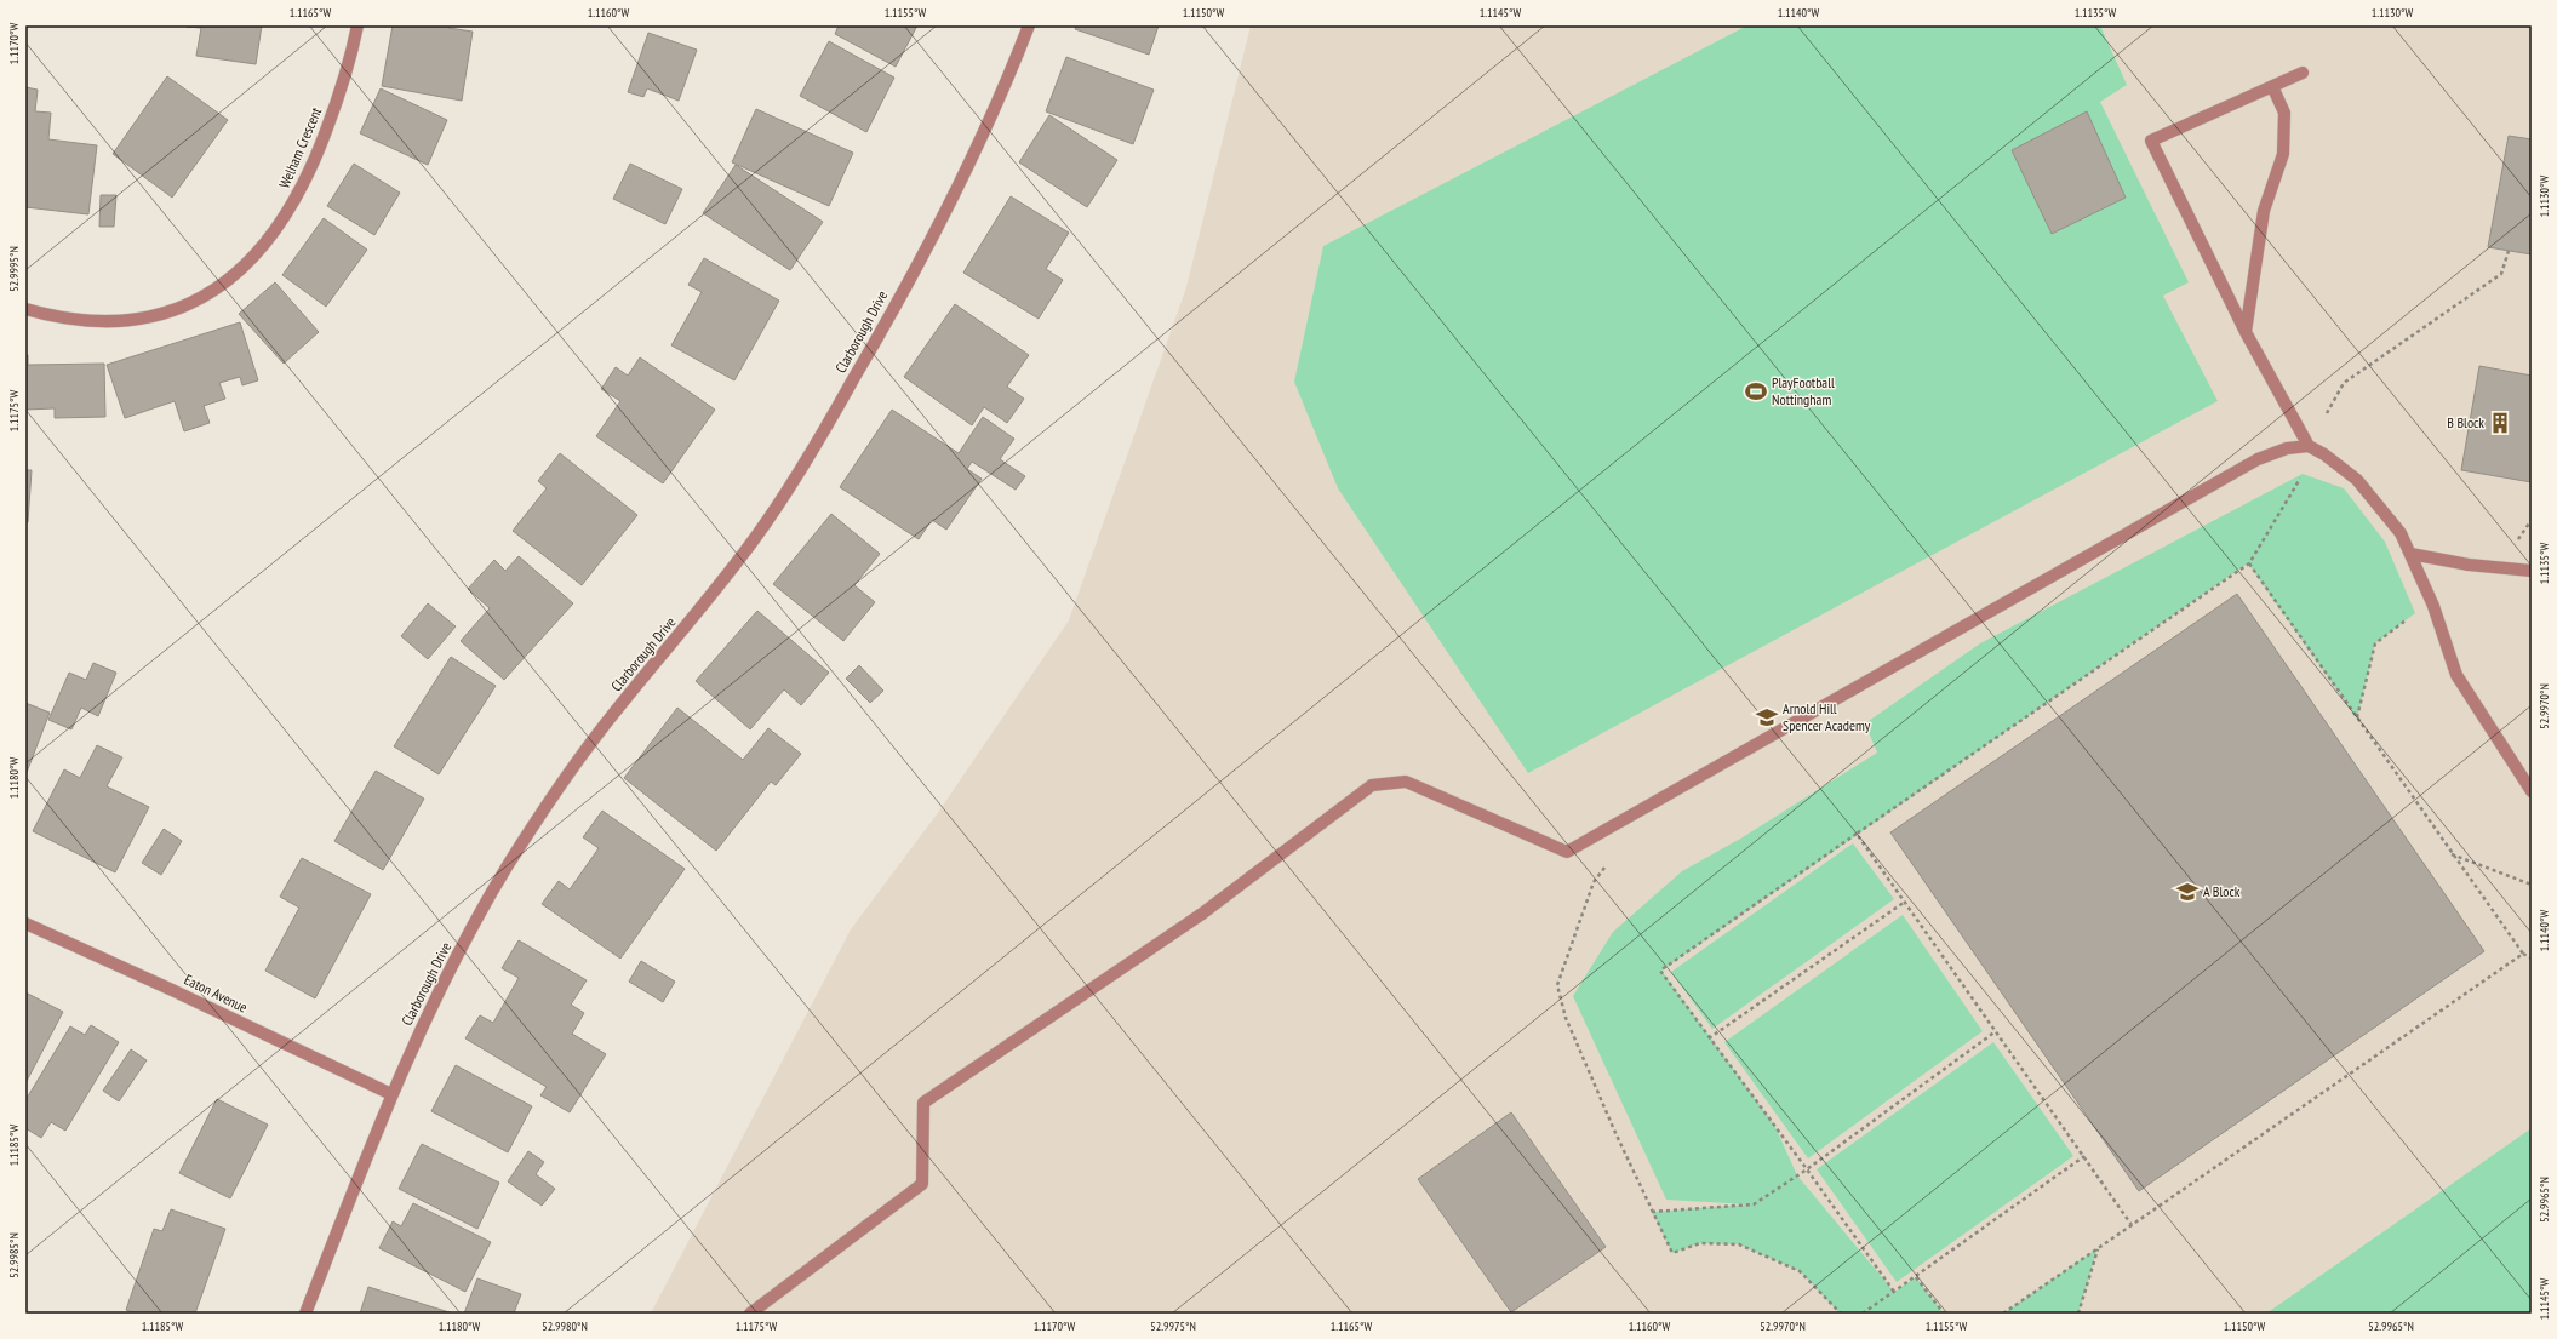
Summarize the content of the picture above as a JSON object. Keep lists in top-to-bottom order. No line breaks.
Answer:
{"streets":{"street":["Welham Crescent","Clarborough Drive","Eaton Avenue"]},"crossings":[["Clarborough Drive","Eaton Avenue"]],"places":{"sports":["PlayFootball Nottingham"],"building":["B Block"],"school or university":["Arnold Hill Spencer Academy","A Block"]},"coordinates":["1.1165°W","1.1160°W","1.1155°W","1.1150°W","1.1145°W","1.1140°W","1.1135°W","1.1130°W","1.1170°W","52.9995°N","1.1175°W","52.9970°N","1.1180°W","1.1185°W","52.9965°N","52.9985°N","52.9980°N","52.9975°N"]}
